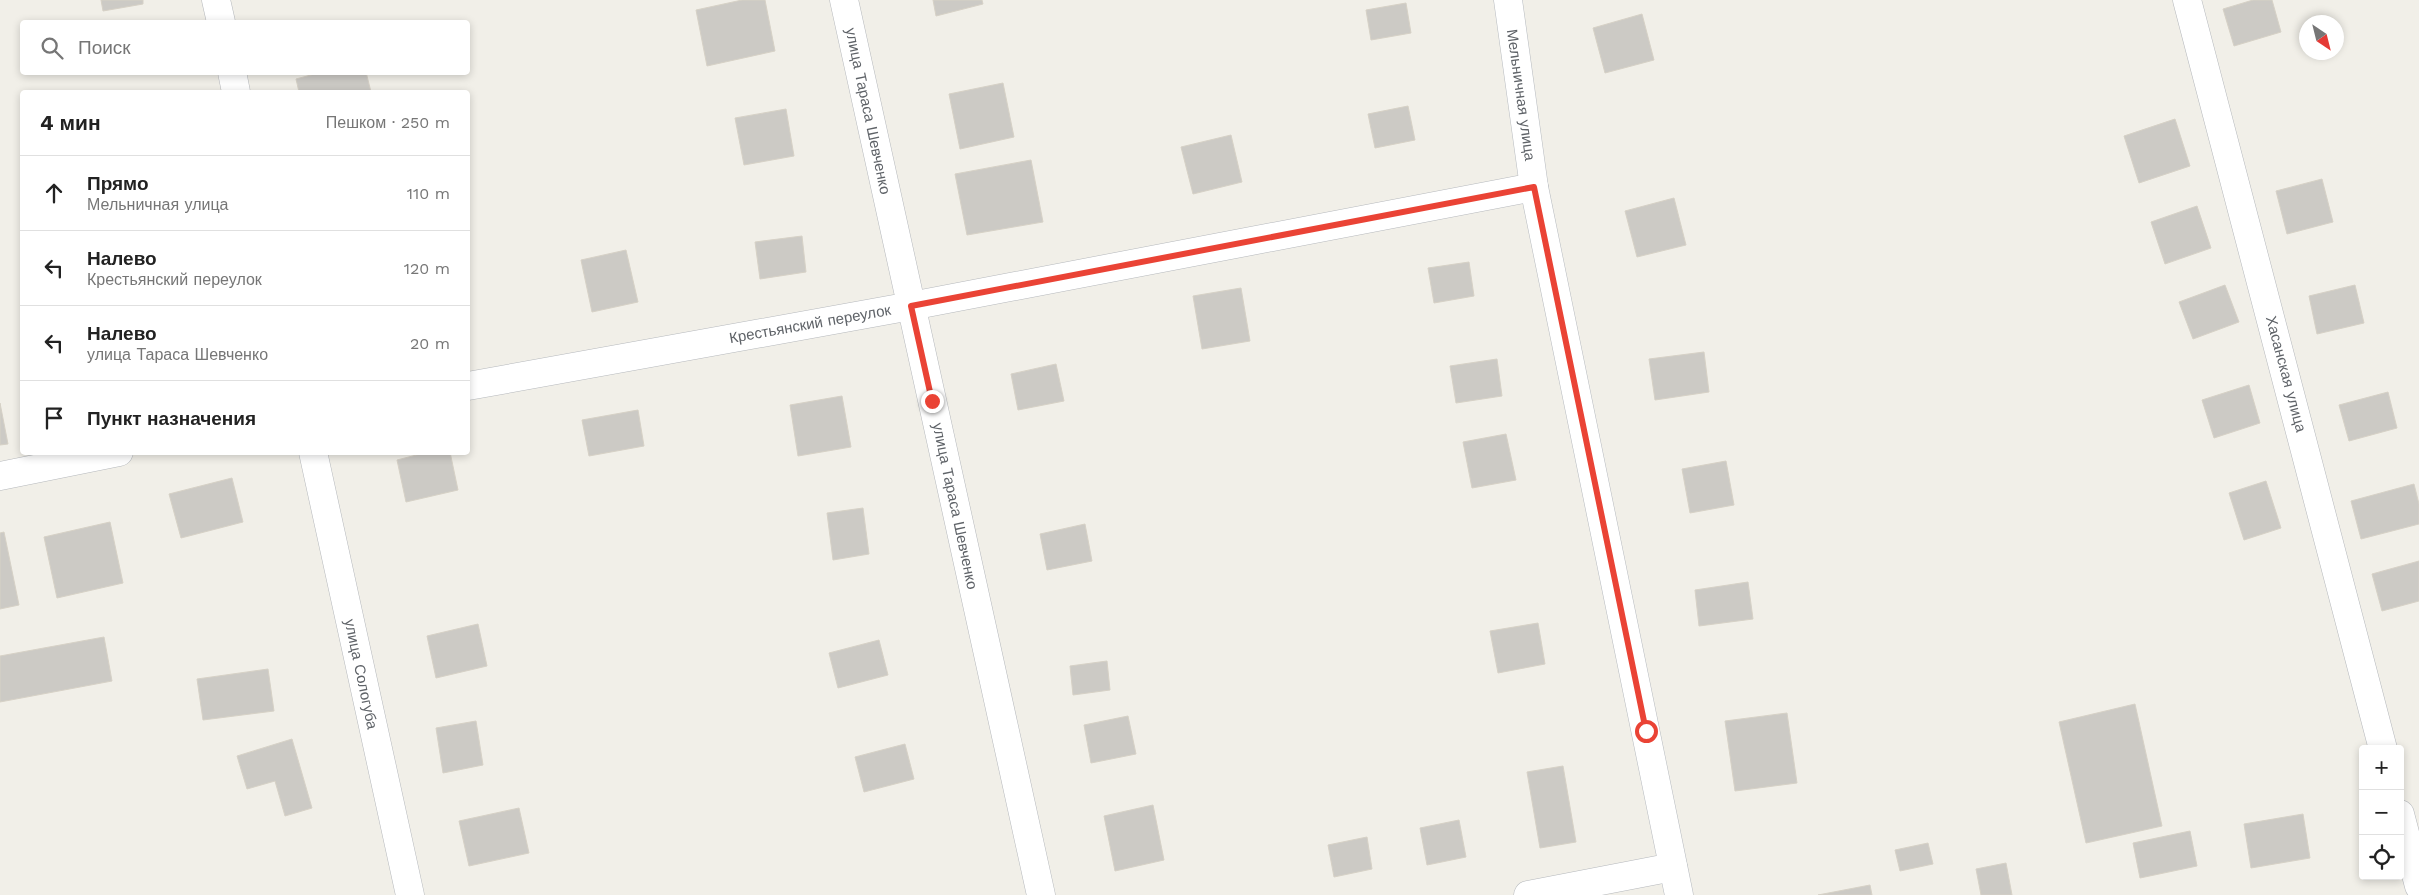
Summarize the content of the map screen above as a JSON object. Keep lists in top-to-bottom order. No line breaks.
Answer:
{"streets":{"street":["Мельничная улица","улица Тараса Шевченко","Крестьянский переулок","Хасанская улица","улица Сологуба"]},"crossings":[["Мельничная улица","Крестьянский переулок"],["улица Тараса Шевченко","Крестьянский переулок"]],"north":"bottom right","page":{"search":"Поиск","heading":["4 мин","Пешком · 250 m"],"list":[["Прямо","Мельничная улица","110 m"],["Налево","Крестьянский переулок","120 m"],["Налево","улица Тараса Шевченко","20 m"],"Пункт назначения"],"map_buttons":["+","−"]}}
